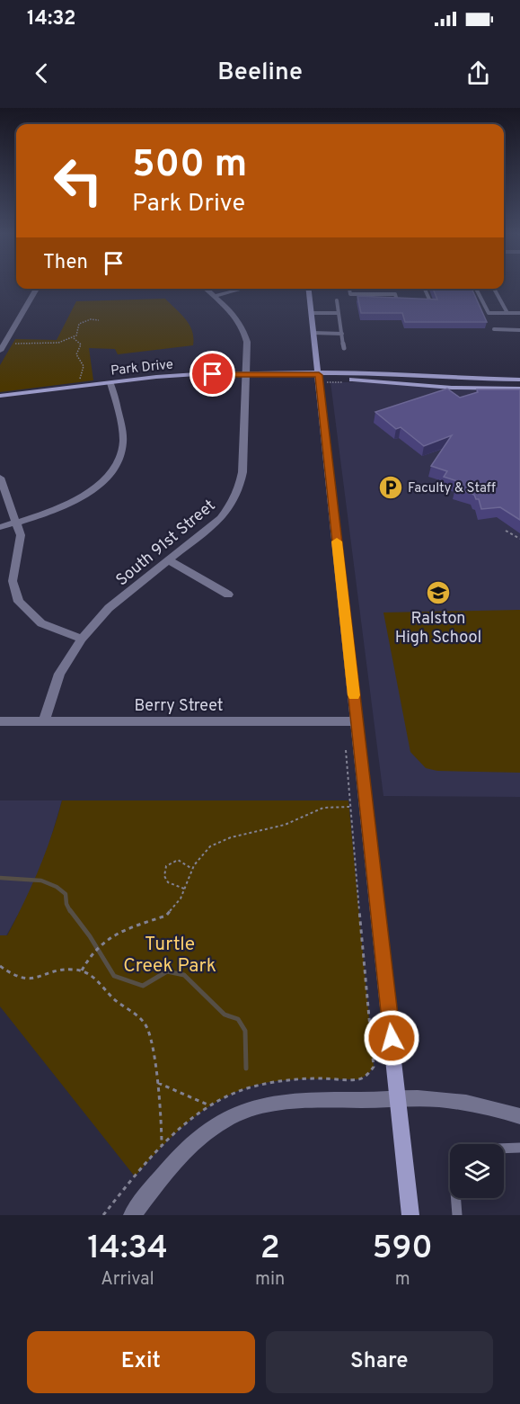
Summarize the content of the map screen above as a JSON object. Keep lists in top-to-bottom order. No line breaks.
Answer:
{"streets":{"street":["Park Drive","South 91st Street","Berry Street"]},"crossings":[["Park Drive","South 91st Street"],["South 91st Street","Berry Street"]],"parks":["Turtle Creek Park"],"places":{"parking":["Faculty & Staff"],"school or university":["Ralston High School"]},"page":{"status":"14:32","header":"Beeline","turn":["500 m","Park Drive"],"then":"Then","eta":["14:34","Arrival","2","min","590","m"],"buttons":["Exit","Share"]}}
